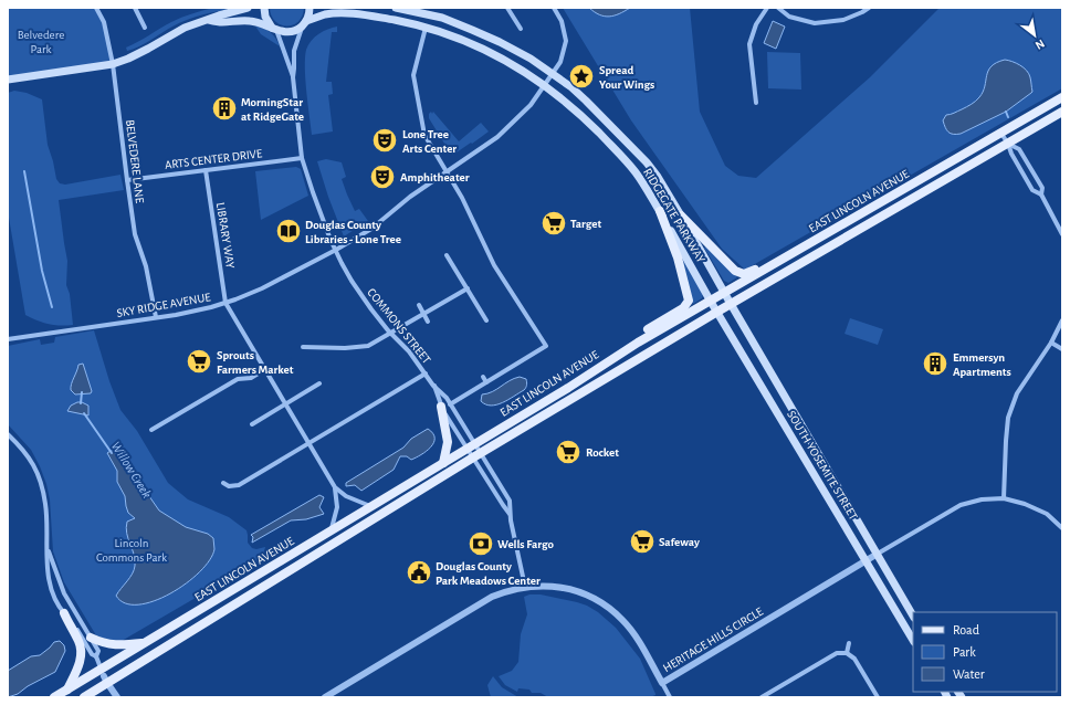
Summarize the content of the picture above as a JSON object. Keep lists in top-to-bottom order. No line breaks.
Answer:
{"streets":{"main road":["EAST LINCOLN AVENUE","RIDGEGATE PARKWAY","SOUTH YOSEMITE STREET"],"street":["ARTS CENTER DRIVE","BELVEDERE LANE","LIBRARY WAY","SKY RIDGE AVENUE","COMMONS STREET","HERITAGE HILLS CIRCLE"]},"crossings":[["ARTS CENTER DRIVE","BELVEDERE LANE"],["ARTS CENTER DRIVE","LIBRARY WAY"],["ARTS CENTER DRIVE","COMMONS STREET"],["BELVEDERE LANE","RIDGEGATE PARKWAY"],["BELVEDERE LANE","SKY RIDGE AVENUE"],["EAST LINCOLN AVENUE","RIDGEGATE PARKWAY"],["EAST LINCOLN AVENUE","COMMONS STREET"],["EAST LINCOLN AVENUE","SOUTH YOSEMITE STREET"],["RIDGEGATE PARKWAY","SKY RIDGE AVENUE"],["RIDGEGATE PARKWAY","COMMONS STREET"],["RIDGEGATE PARKWAY","SOUTH YOSEMITE STREET"],["LIBRARY WAY","SKY RIDGE AVENUE"],["SKY RIDGE AVENUE","COMMONS STREET"],["SOUTH YOSEMITE STREET","HERITAGE HILLS CIRCLE"]],"water":["Willow Creek"],"parks":["Belvedere Park","Lincoln Commons Park"],"places":{"place":["Spread Your Wings"],"building":["MorningStar at RidgeGate","Emmersyn Apartments"],"theatre":["Lone Tree Arts Center","Amphitheater"],"supermarket":["Target","Sprouts Farmers Market","Rocket","Safeway"],"library":["Douglas County Libraries - Lone Tree"],"bank":["Wells Fargo"],"public building":["Douglas County Park Meadows Center"]},"legend":["Road","Park","Water"],"north":"bottom right"}
